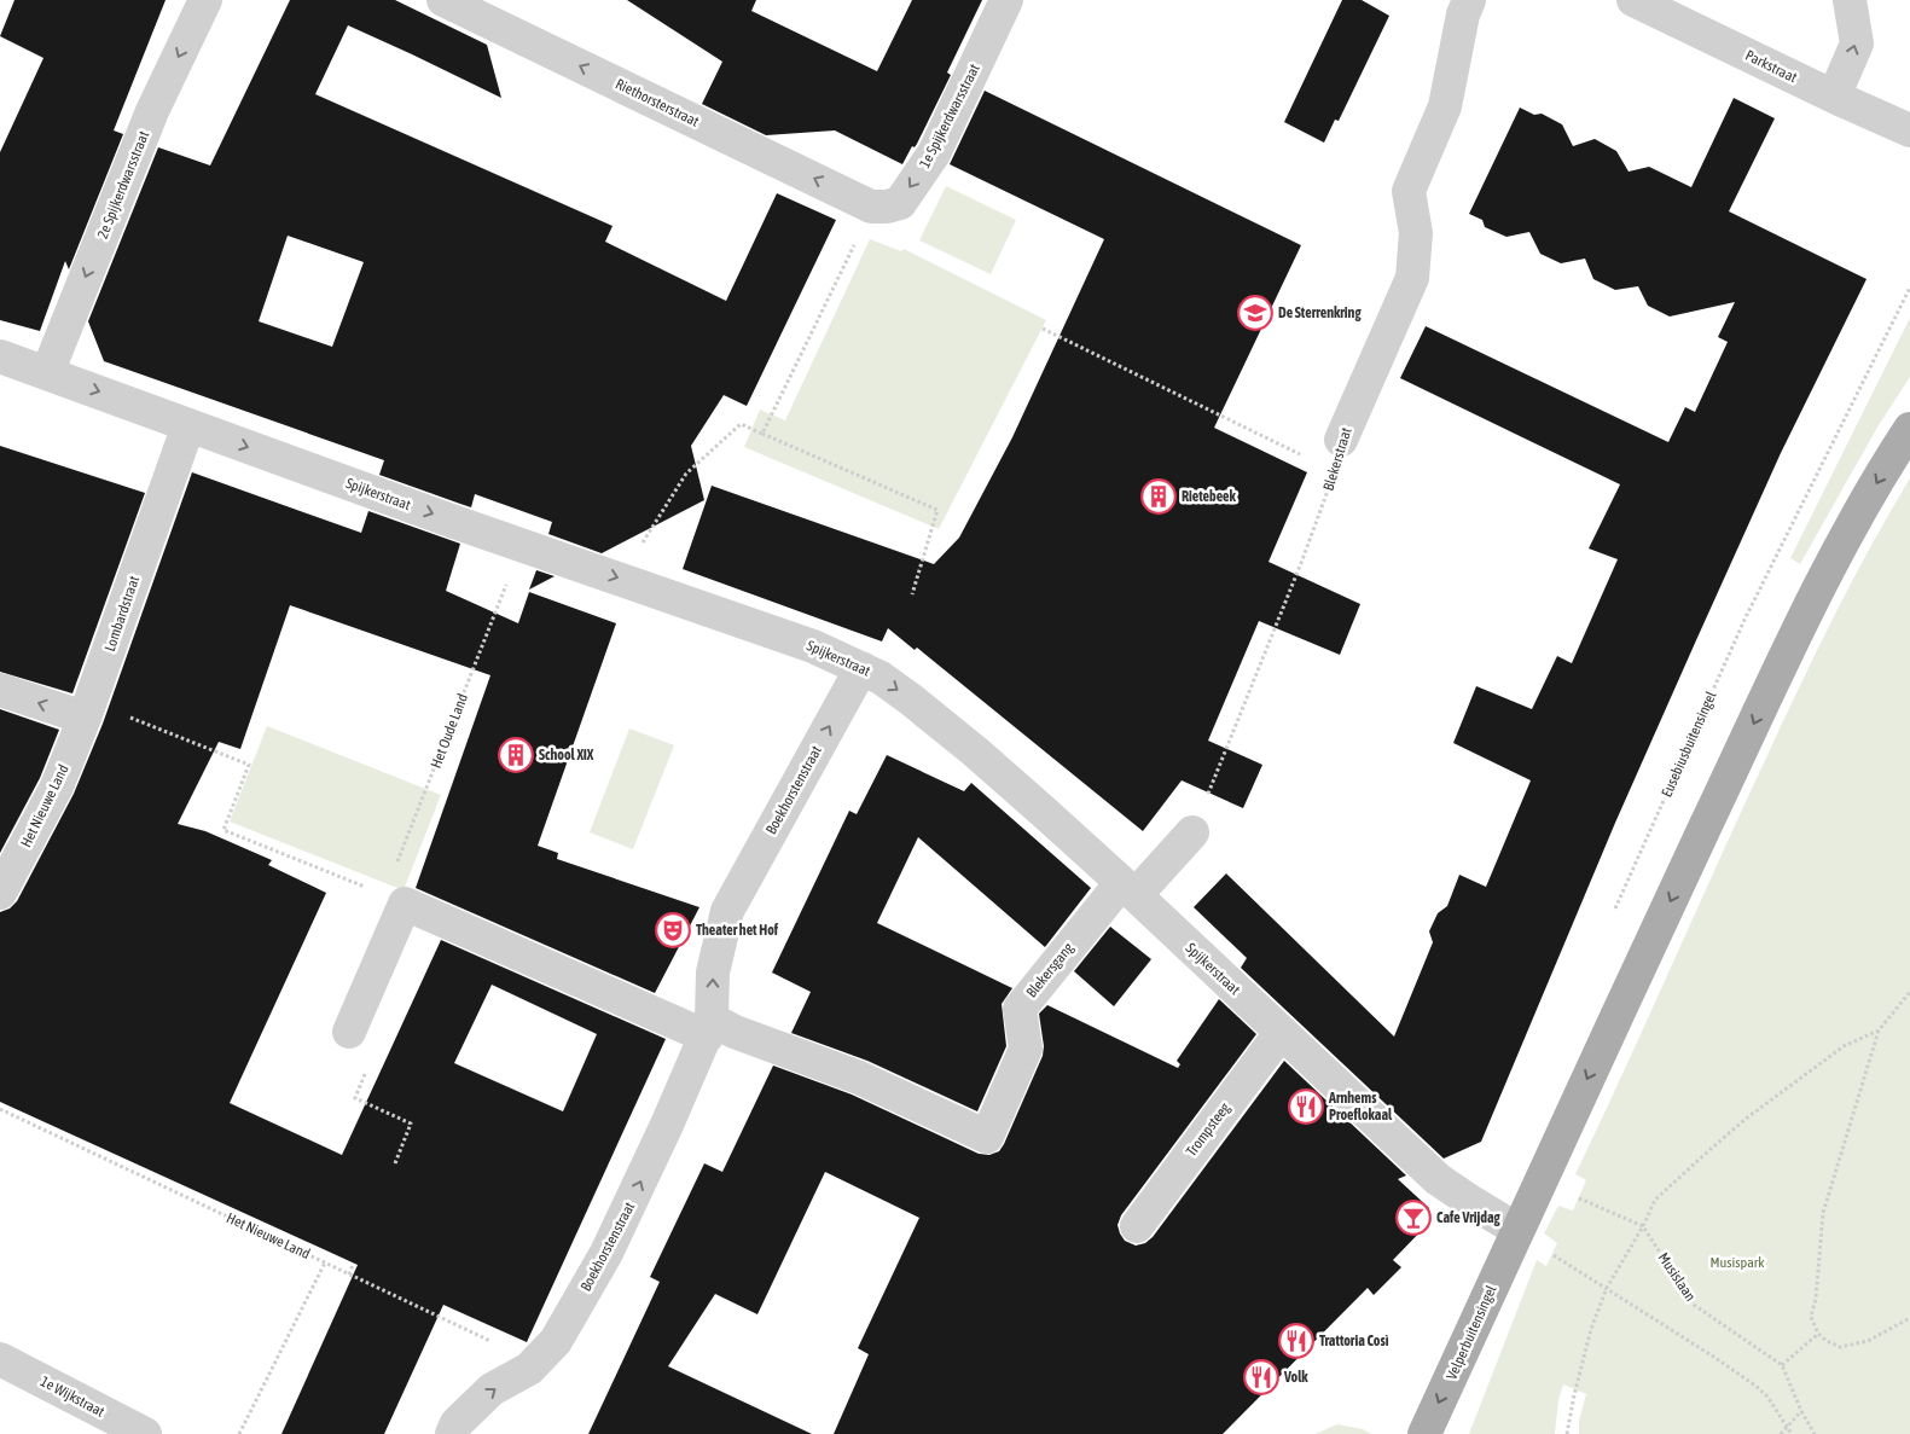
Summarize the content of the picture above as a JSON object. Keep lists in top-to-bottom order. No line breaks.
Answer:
{"streets":{"main road":["Velperbuitensingel"],"street":["Parkstraat","Riethorsterstraat","1e Spijkerdwarsstraat","2e Spijkerdwarsstraat","Blekerstraat","Spijkerstraat","Lombardstraat","Boekhorstenstraat","Het Nieuwe Land","Blekersgang","Trompsteeg","1e Wijkstraat"],"path":["Het Oude Land","Eusebiusbuitensingel","Musislaan"]},"crossings":[["Riethorsterstraat","1e Spijkerdwarsstraat"],["2e Spijkerdwarsstraat","Spijkerstraat"],["Spijkerstraat","Lombardstraat"],["Spijkerstraat","Het Oude Land"],["Spijkerstraat","Boekhorstenstraat"],["Spijkerstraat","Blekersgang"],["Spijkerstraat","Trompsteeg"],["Spijkerstraat","Velperbuitensingel"],["Lombardstraat","Het Nieuwe Land"],["Boekhorstenstraat","Het Nieuwe Land"],["Boekhorstenstraat","Blekersgang"]],"one_way":["Riethorsterstraat","1e Spijkerdwarsstraat","2e Spijkerdwarsstraat","Spijkerstraat","Boekhorstenstraat","Velperbuitensingel"],"parks":["Musispark"],"places":{"school or university":["De Sterrenkring"],"building":["Rietebeek","School XIX"],"theatre":["Theater het Hof"],"restaurant":["Arnhems Proeflokaal","Trattoria Così","Volk"],"bar":["Cafe Vrijdag"]}}
